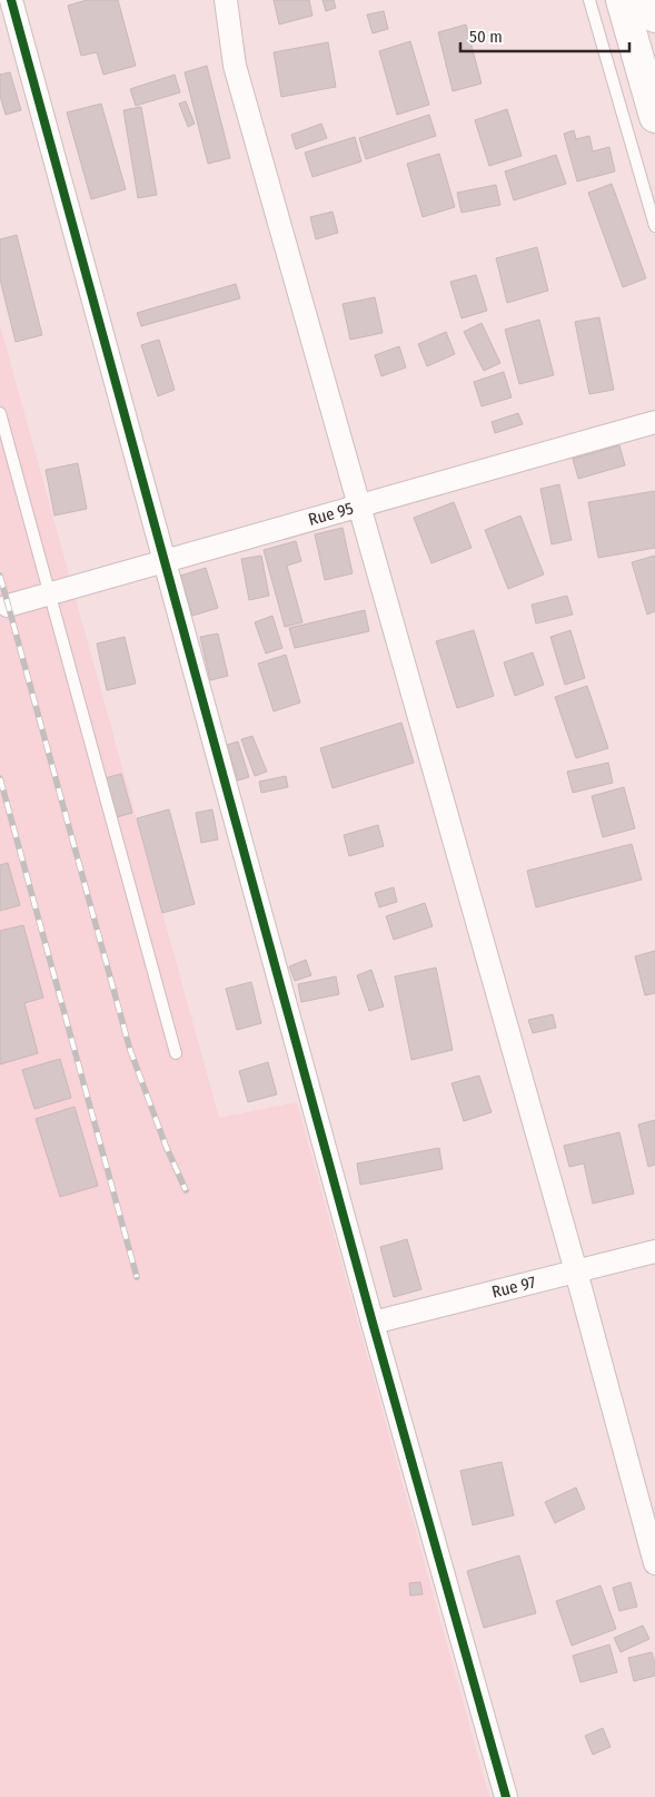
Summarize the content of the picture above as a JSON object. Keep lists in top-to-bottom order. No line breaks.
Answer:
{"streets":{"street":["Rue 95","Rue 97"]},"scale_bar":"50 m"}
